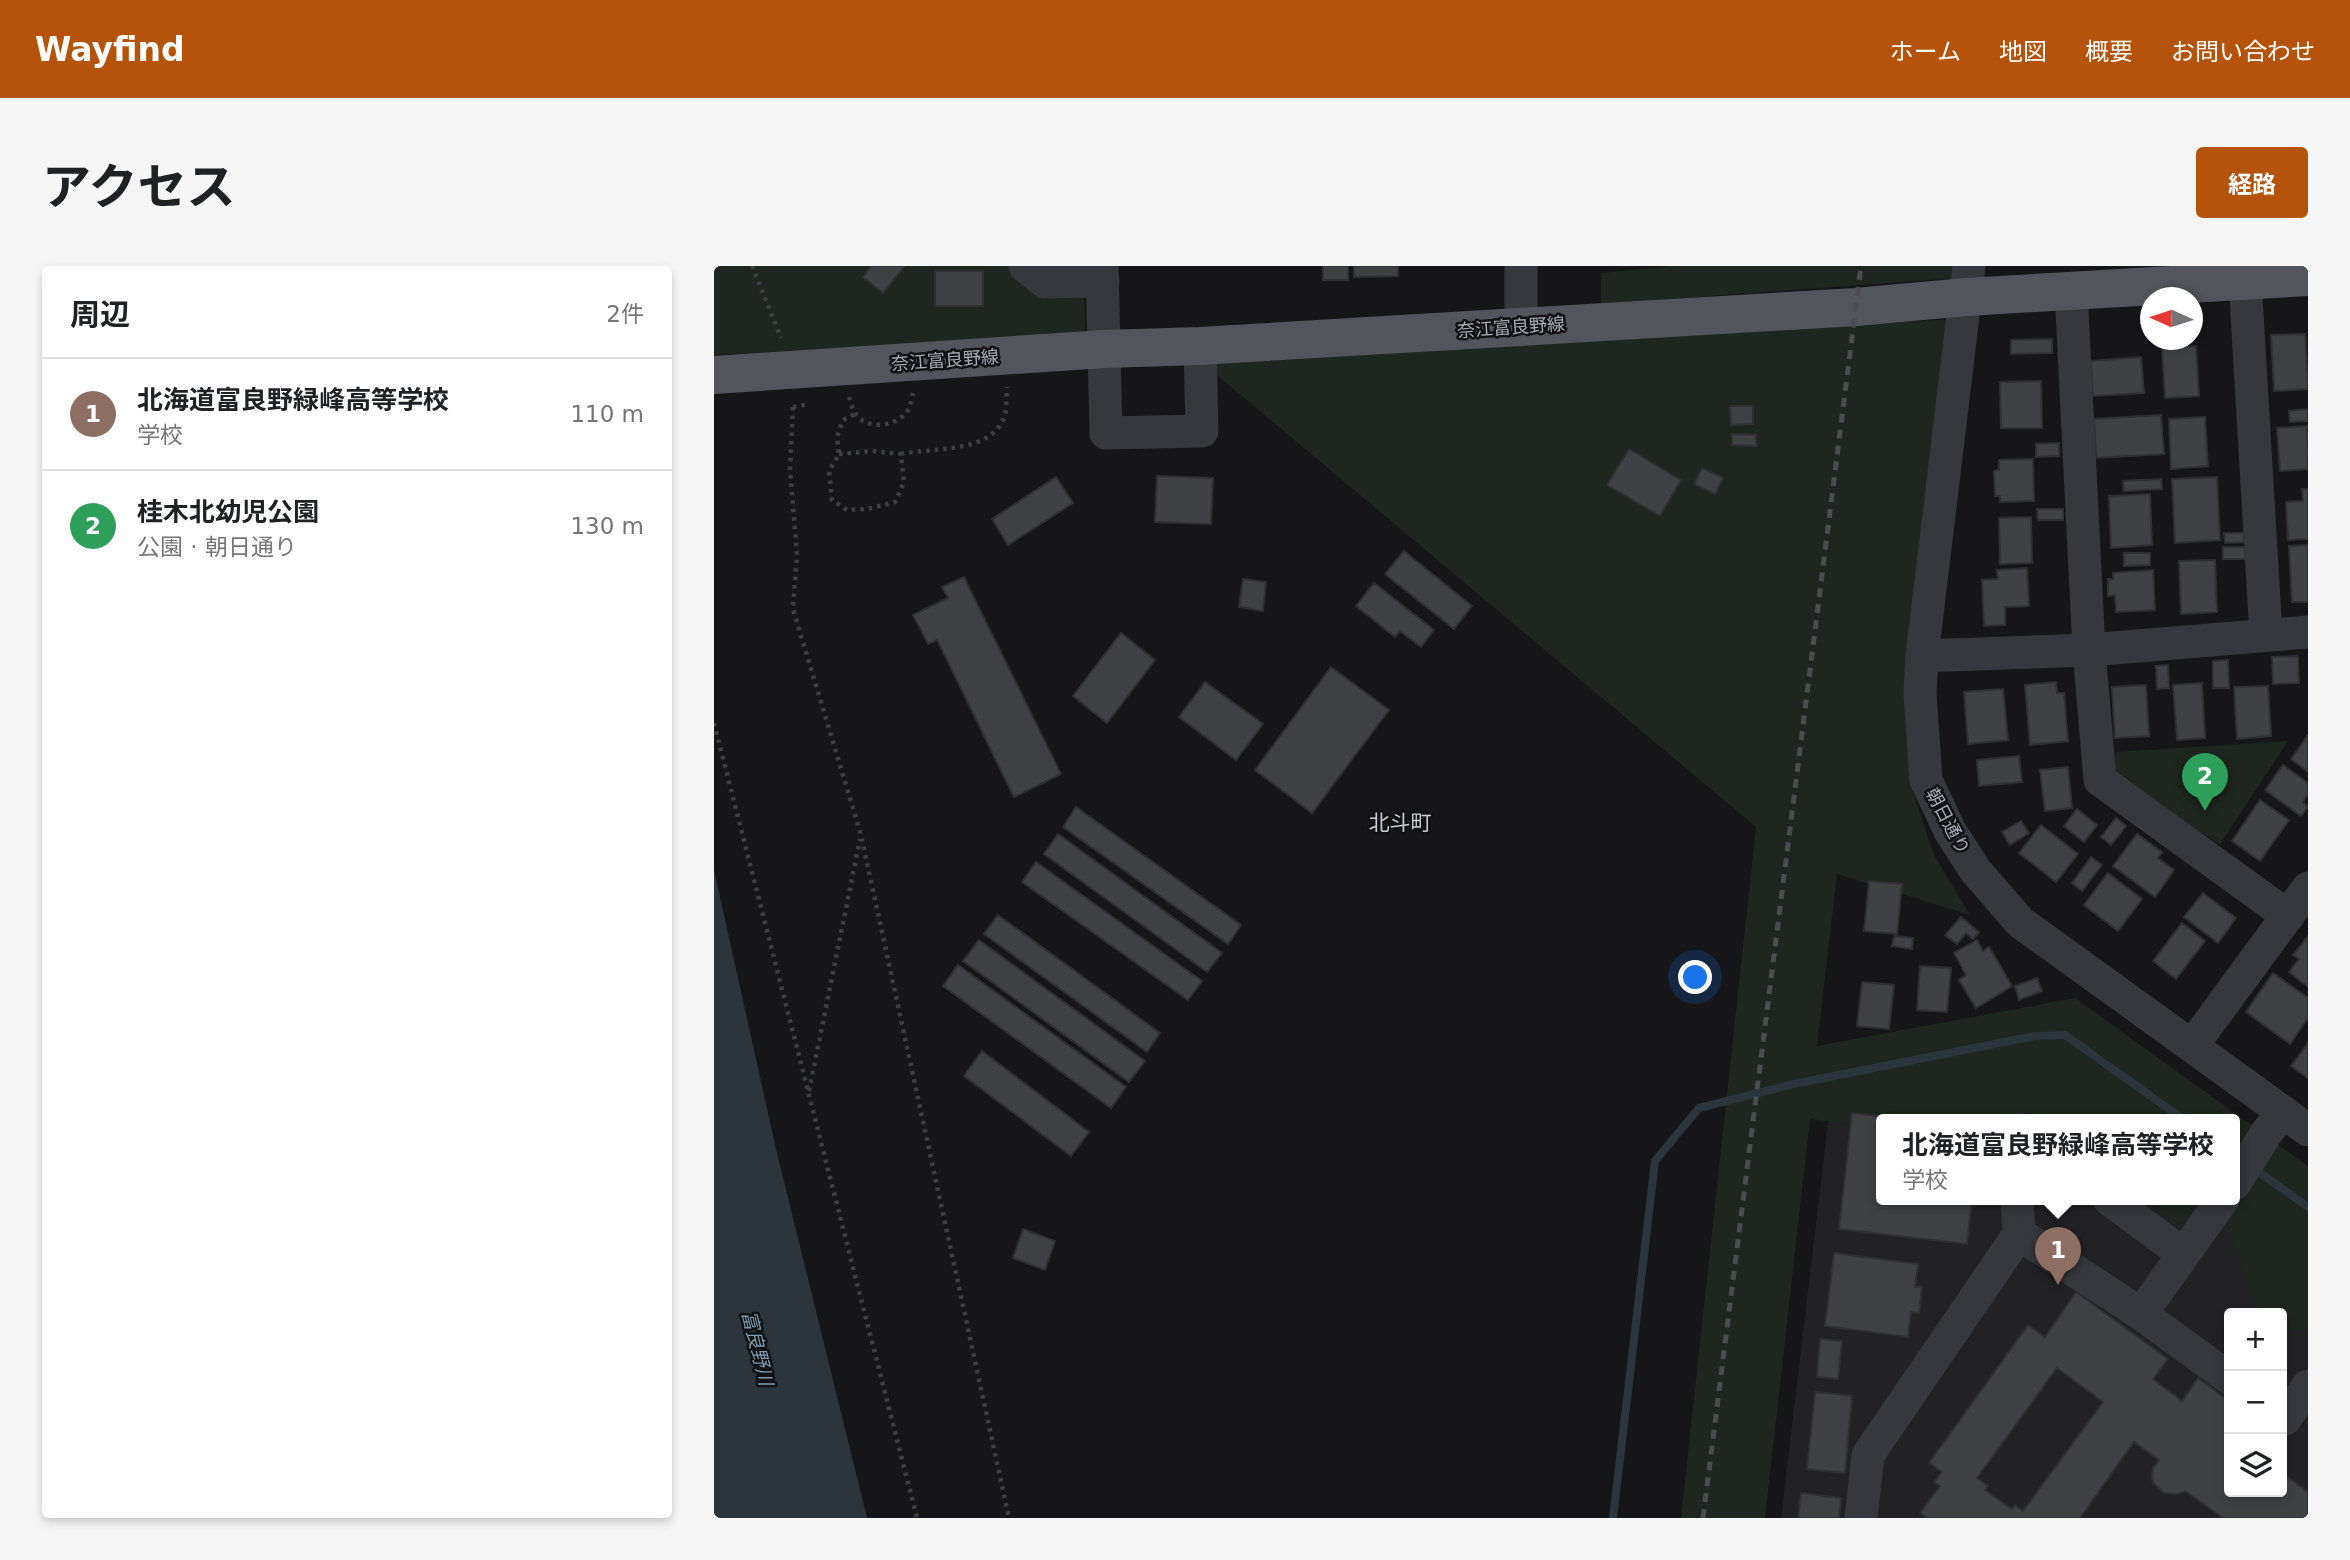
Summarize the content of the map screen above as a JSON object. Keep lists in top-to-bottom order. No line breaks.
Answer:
{"streets":{"main road":["奈江富良野線"],"street":["朝日通り"]},"crossings":[["奈江富良野線","朝日通り"]],"districts":["北斗町"],"water":["富良野川"],"north":"left","page":{"header":"Wayfind","nav":["ホーム","地図","概要","お問い合わせ"],"title":"アクセス","buttons":"経路","heading":["周辺","2件"],"list":[{"mark":"1","name":"北海道富良野緑峰高等学校","note":"学校","value":"110 m"},{"mark":"2","name":"桂木北幼児公園","note":"公園 · 朝日通り","value":"130 m"}],"pins":["2","1"],"popup":["北海道富良野緑峰高等学校","学校"],"map_buttons":["+","−"]}}
